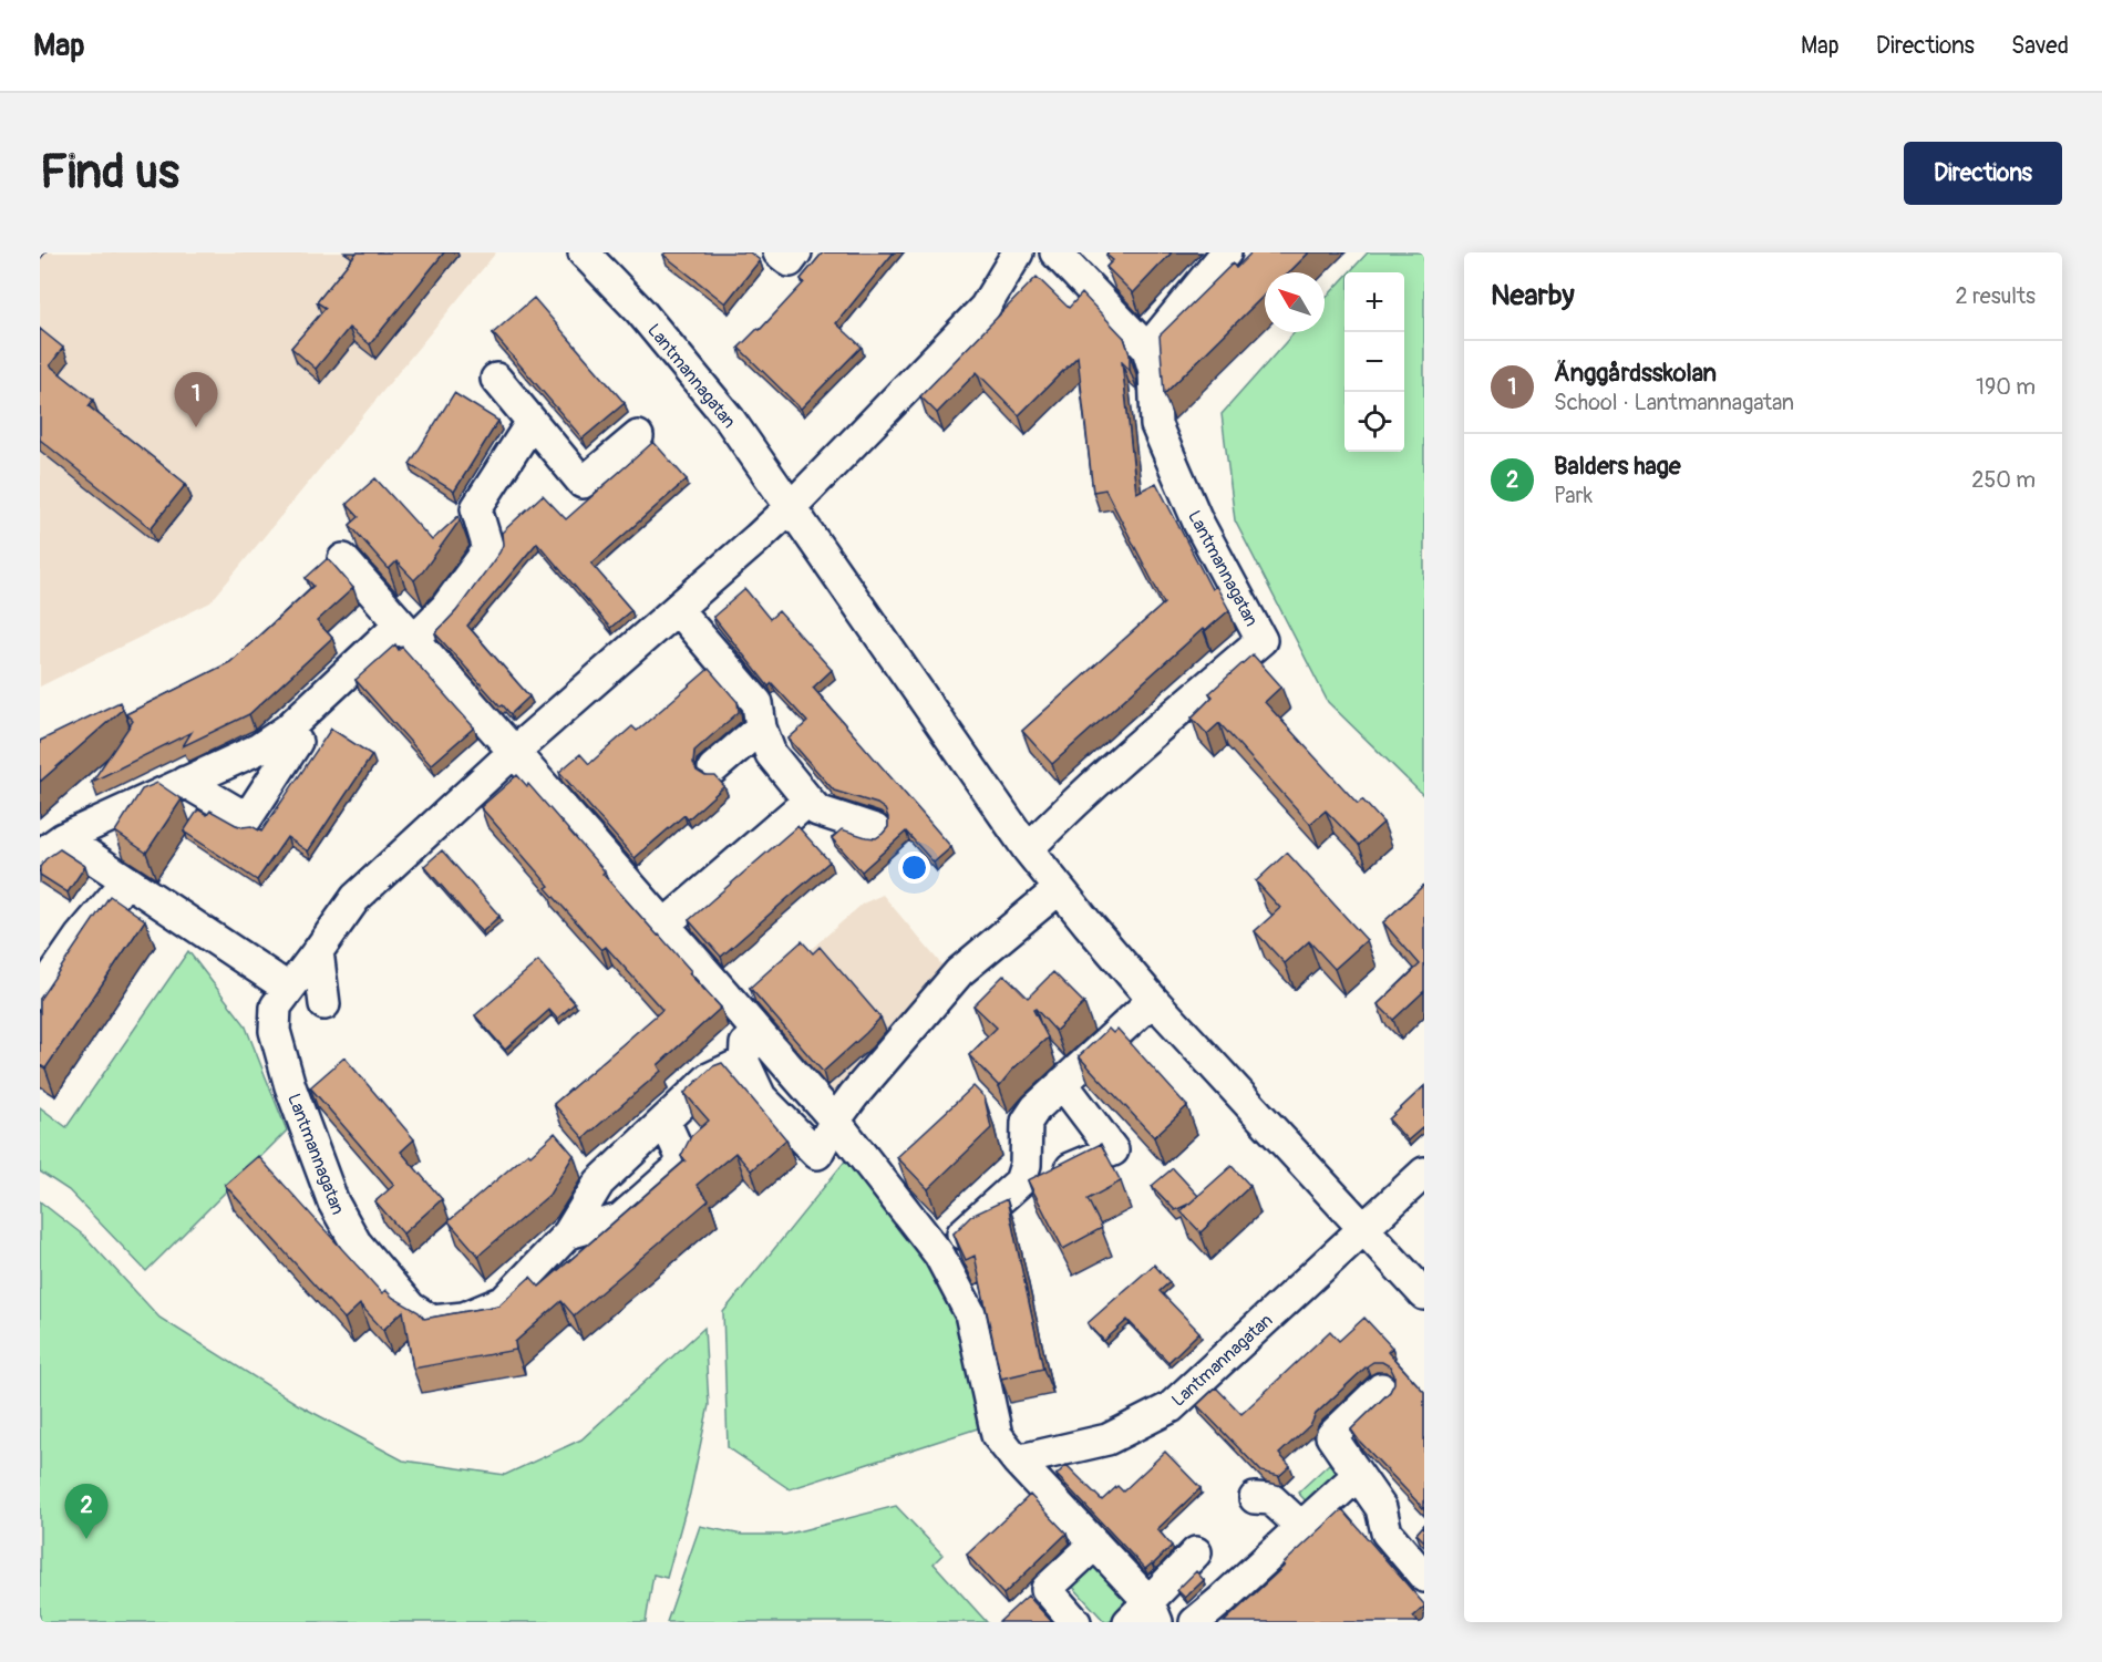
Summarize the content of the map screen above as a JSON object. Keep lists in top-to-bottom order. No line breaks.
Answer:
{"streets":{"street":["Lantmannagatan"]},"north":"top left","page":{"header":"Map","nav":["Map","Directions","Saved"],"buttons":"Directions","title":"Find us","heading":["Nearby","2 results"],"map_buttons":["+","−"],"list":[{"mark":"1","name":"Änggårdsskolan","note":"School · Lantmannagatan","value":"190 m"},{"mark":"2","name":"Balders hage","note":"Park","value":"250 m"}],"pins":["1","2"]}}
